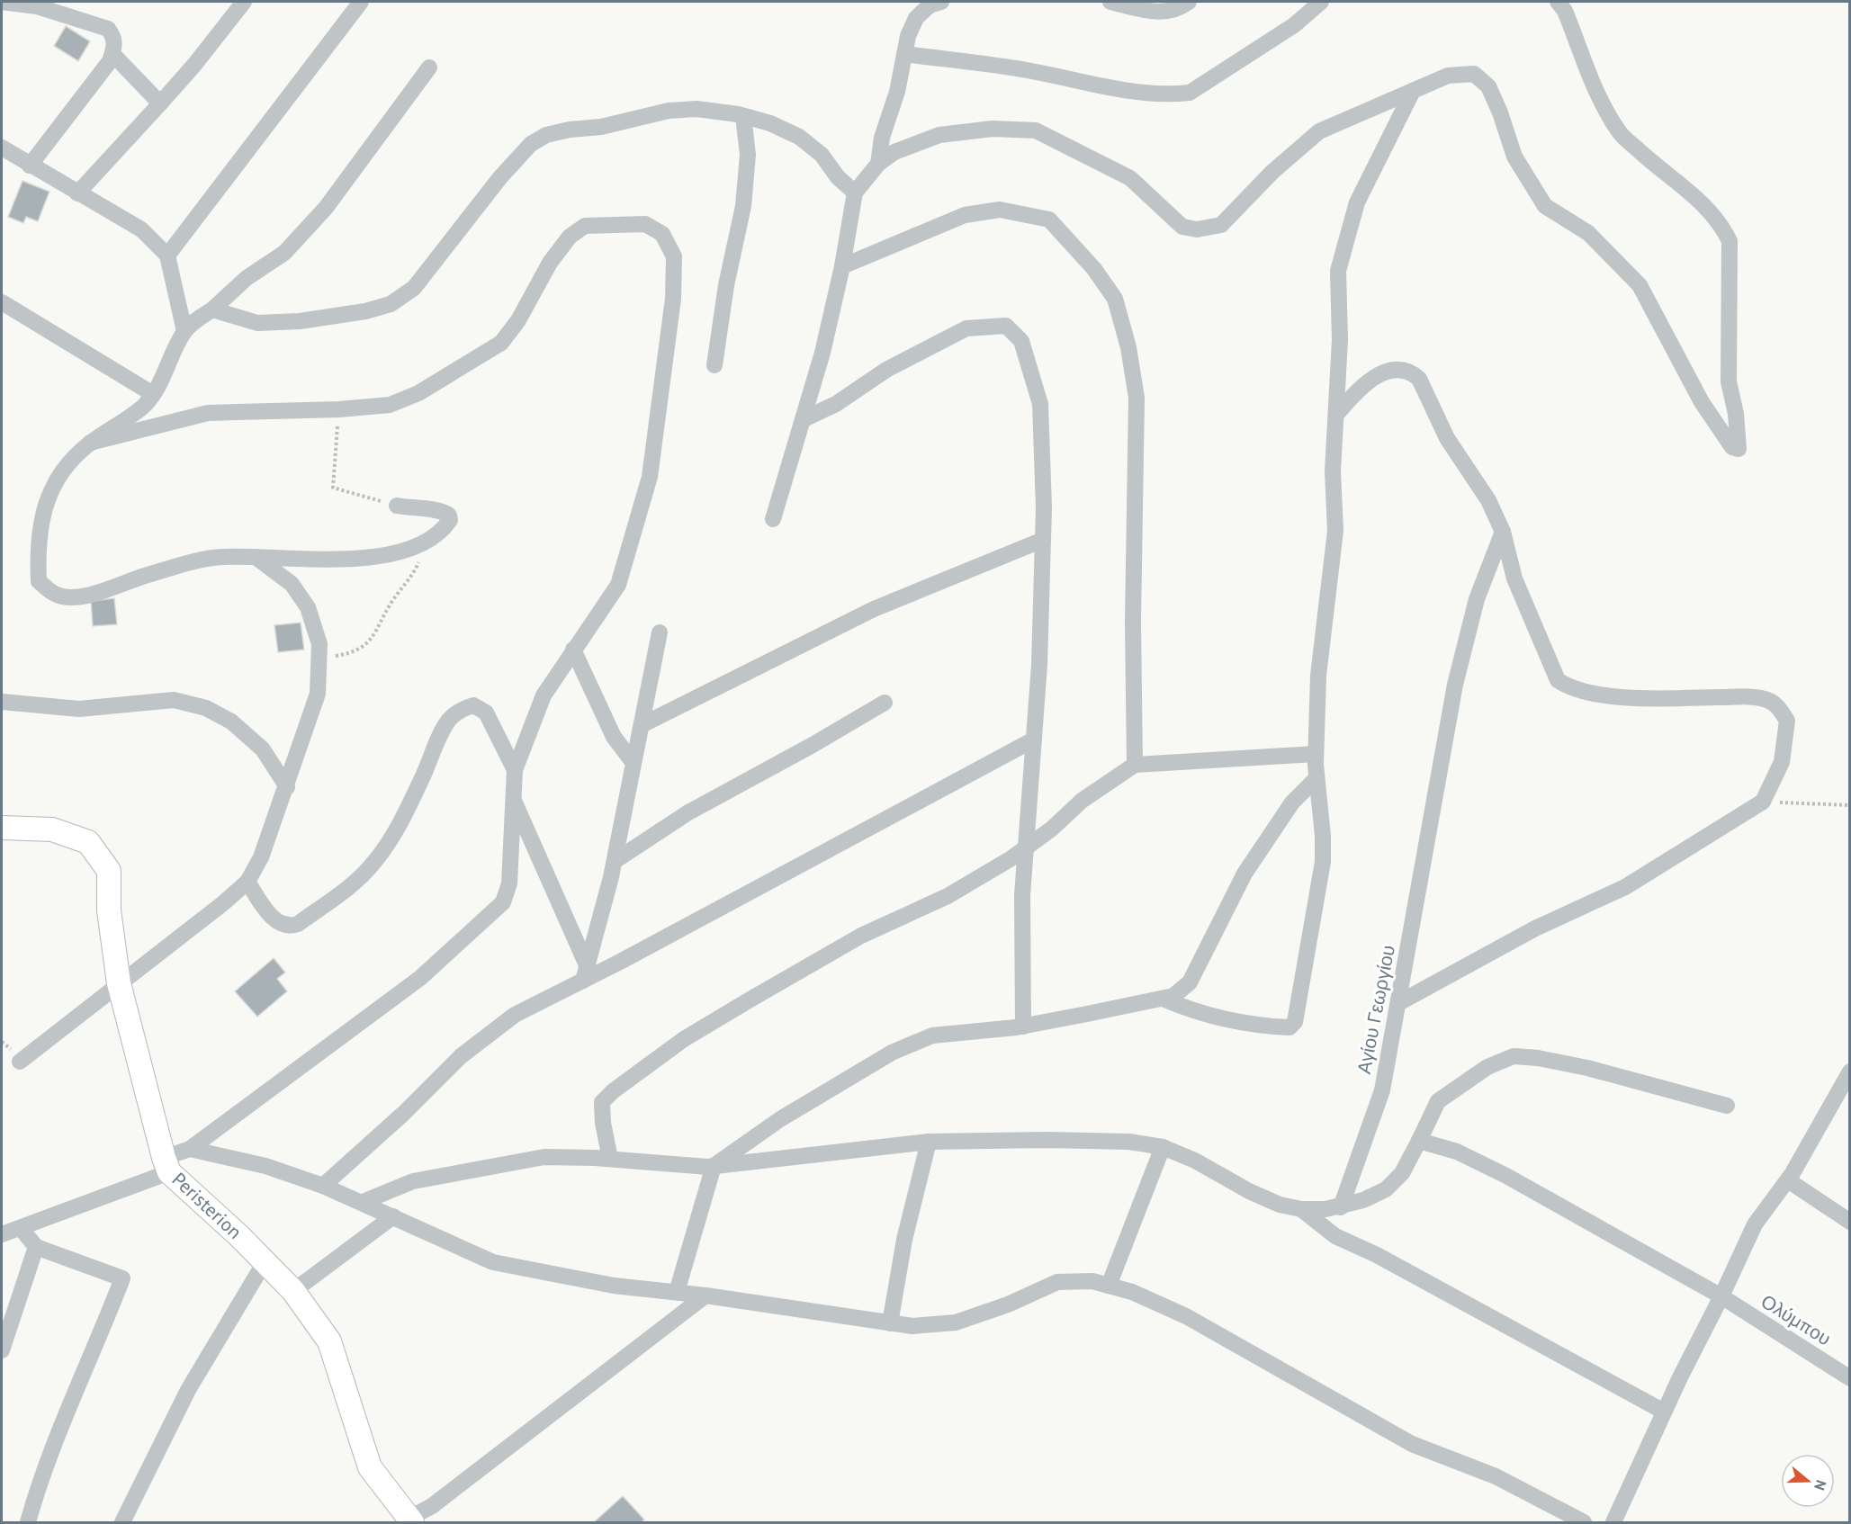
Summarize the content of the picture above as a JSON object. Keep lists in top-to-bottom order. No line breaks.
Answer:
{"streets":{"street":["Αγίου Γεωργίου","Peristerion","Ολύμπου"]},"north":"right"}
